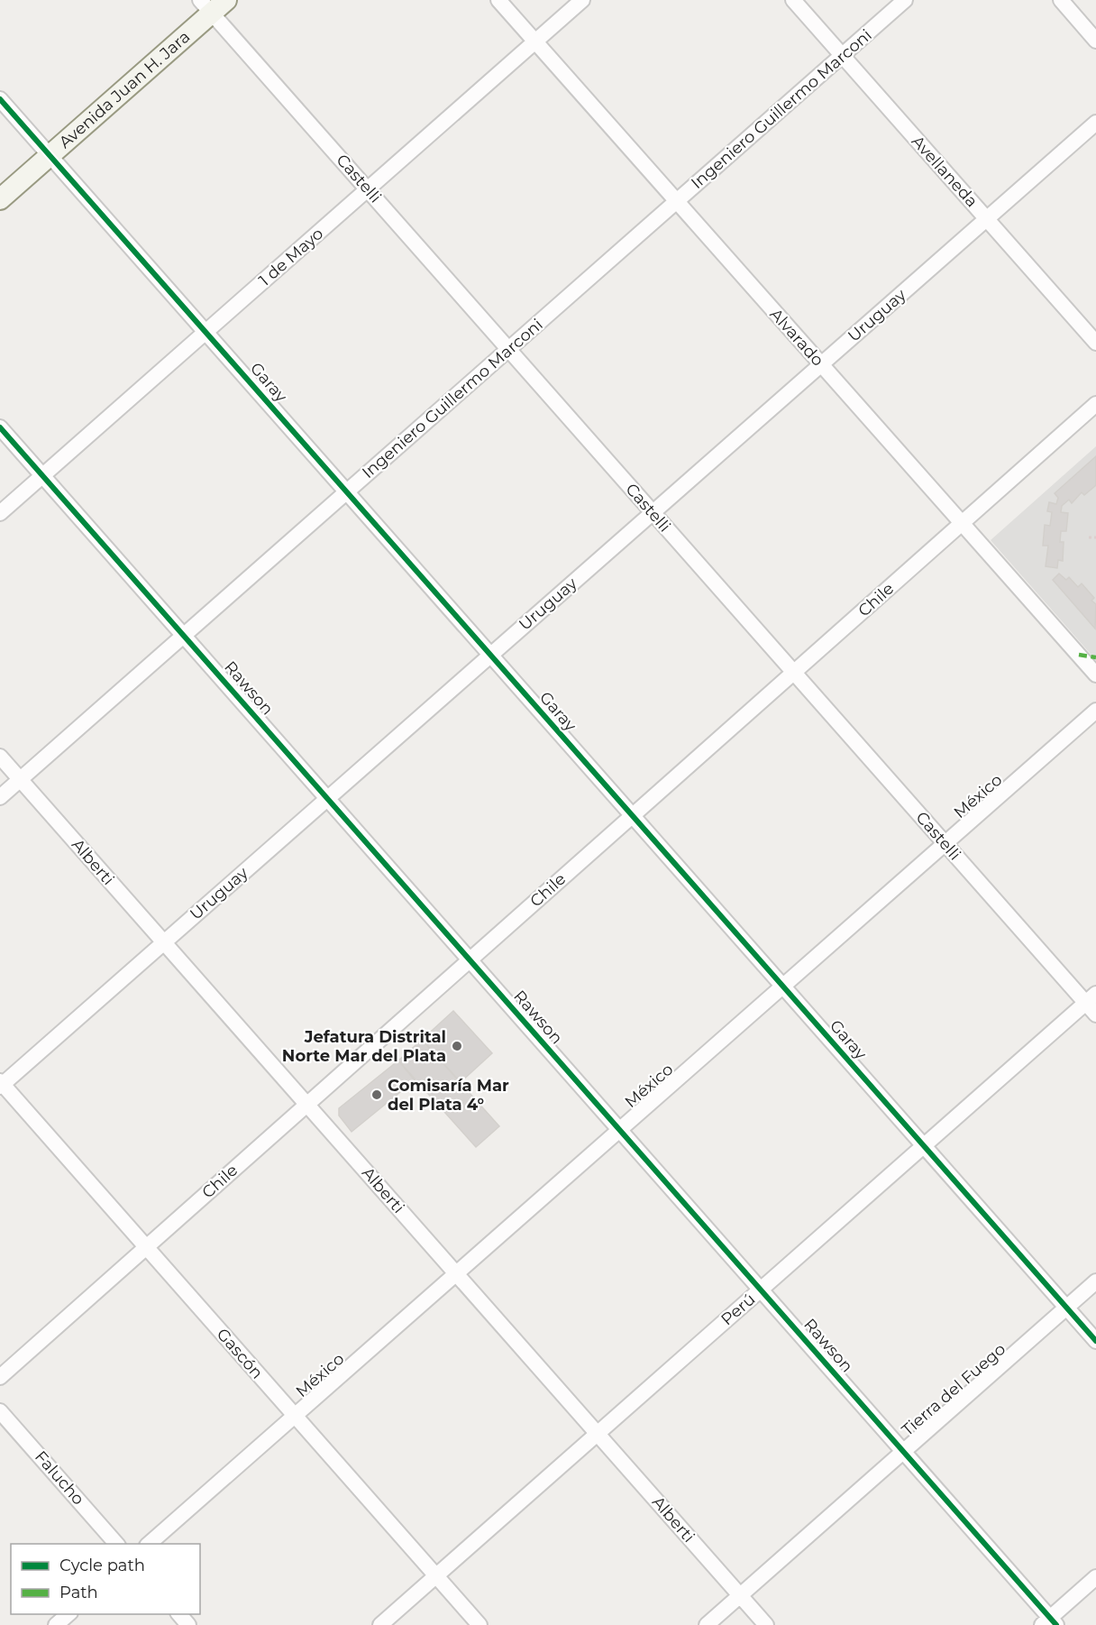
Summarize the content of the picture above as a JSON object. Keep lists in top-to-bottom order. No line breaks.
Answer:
{"streets":{"main road":["Avenida Juan H. Jara"],"street":["Ingeniero Guillermo Marconi","Avellaneda","Castelli","1 de Mayo","Uruguay","Alvarado","Garay","Chile","Rawson","México","Alberti","Perú","Gascón","Tierra del Fuego","Falucho"]},"crossings":[["Avenida Juan H. Jara","Castelli"],["Avenida Juan H. Jara","Garay"],["Ingeniero Guillermo Marconi","Avellaneda"],["Ingeniero Guillermo Marconi","Castelli"],["Ingeniero Guillermo Marconi","Alvarado"],["Ingeniero Guillermo Marconi","Garay"],["Ingeniero Guillermo Marconi","Rawson"],["Ingeniero Guillermo Marconi","Alberti"],["Avellaneda","Uruguay"],["Castelli","1 de Mayo"],["Castelli","Uruguay"],["Castelli","Chile"],["Castelli","México"],["Castelli","Perú"],["1 de Mayo","Alvarado"],["1 de Mayo","Garay"],["1 de Mayo","Rawson"],["Uruguay","Alvarado"],["Uruguay","Garay"],["Uruguay","Rawson"],["Uruguay","Alberti"],["Uruguay","Gascón"],["Alvarado","Chile"],["Garay","Chile"],["Garay","México"],["Garay","Perú"],["Garay","Tierra del Fuego"],["Chile","Rawson"],["Chile","Alberti"],["Chile","Gascón"],["Rawson","México"],["Rawson","Perú"],["Rawson","Tierra del Fuego"],["México","Alberti"],["México","Gascón"],["Alberti","Perú"],["Alberti","Tierra del Fuego"],["Perú","Gascón"]],"places":["Jefatura Distrital Norte Mar del Plata","Comisaría Mar del Plata 4°"],"legend":["Cycle path","Path"]}
